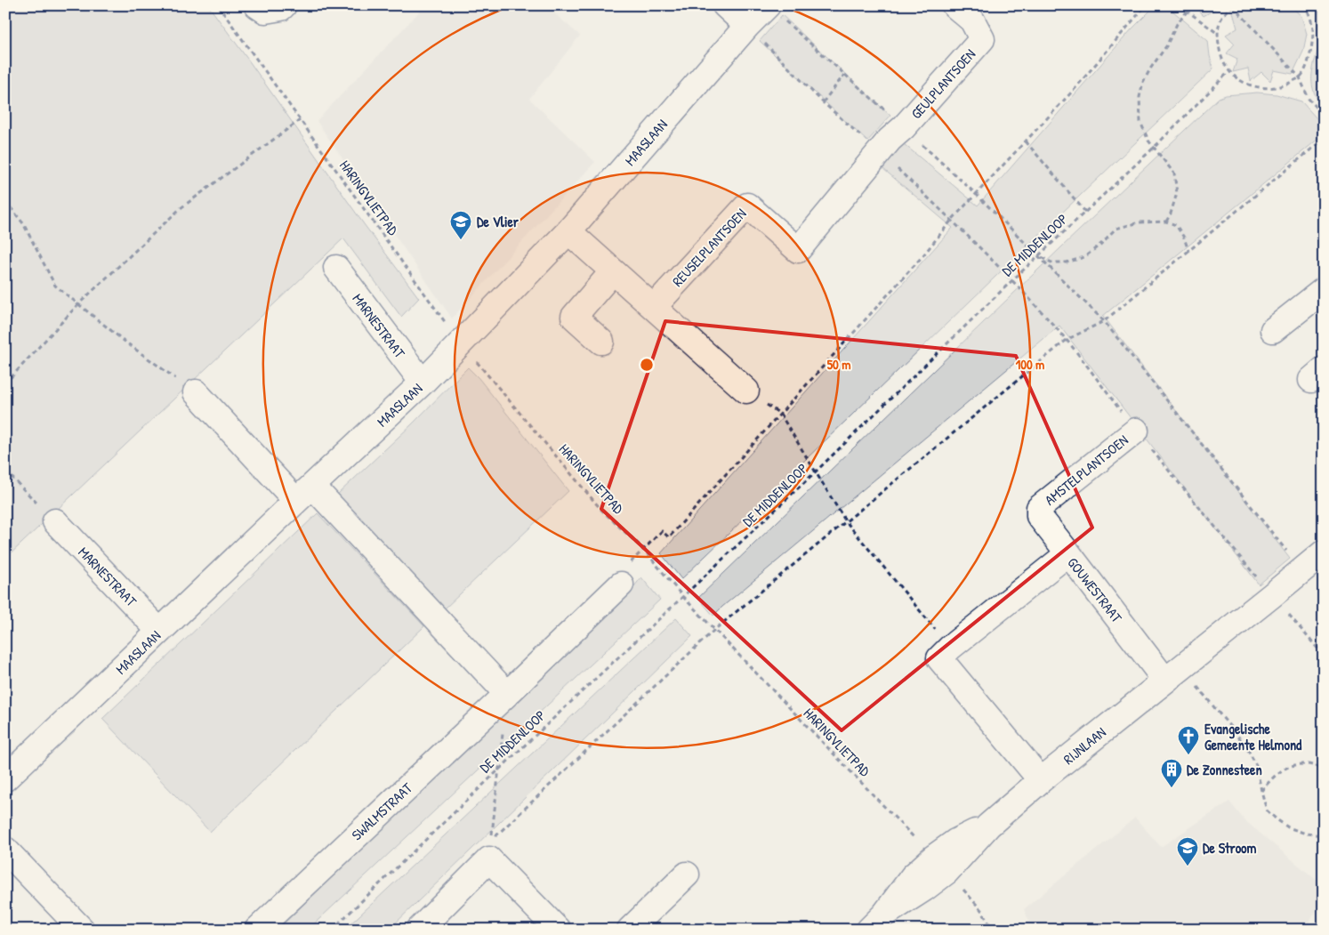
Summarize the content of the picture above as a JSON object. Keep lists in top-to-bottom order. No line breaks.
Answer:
{"streets":{"street":["GEULPLANTSOEN","MAASLAAN","REUSELPLANTSOEN","MARNESTRAAT","AMSTELPLANTSOEN","GOUWESTRAAT","RIJNLAAN","SWALMSTRAAT"],"path":["HARINGVLIETPAD","DE MIDDENLOOP"]},"crossings":[["GEULPLANTSOEN","REUSELPLANTSOEN"],["MAASLAAN","HARINGVLIETPAD"],["MAASLAAN","MARNESTRAAT"],["HARINGVLIETPAD","DE MIDDENLOOP"],["HARINGVLIETPAD","RIJNLAAN"],["AMSTELPLANTSOEN","GOUWESTRAAT"],["GOUWESTRAAT","RIJNLAAN"]],"places":{"school or university":["De Vlier","De Stroom"],"church":["Evangelische Gemeente Helmond"],"building":["De Zonnesteen"]},"rings":["50 m","100 m"]}
